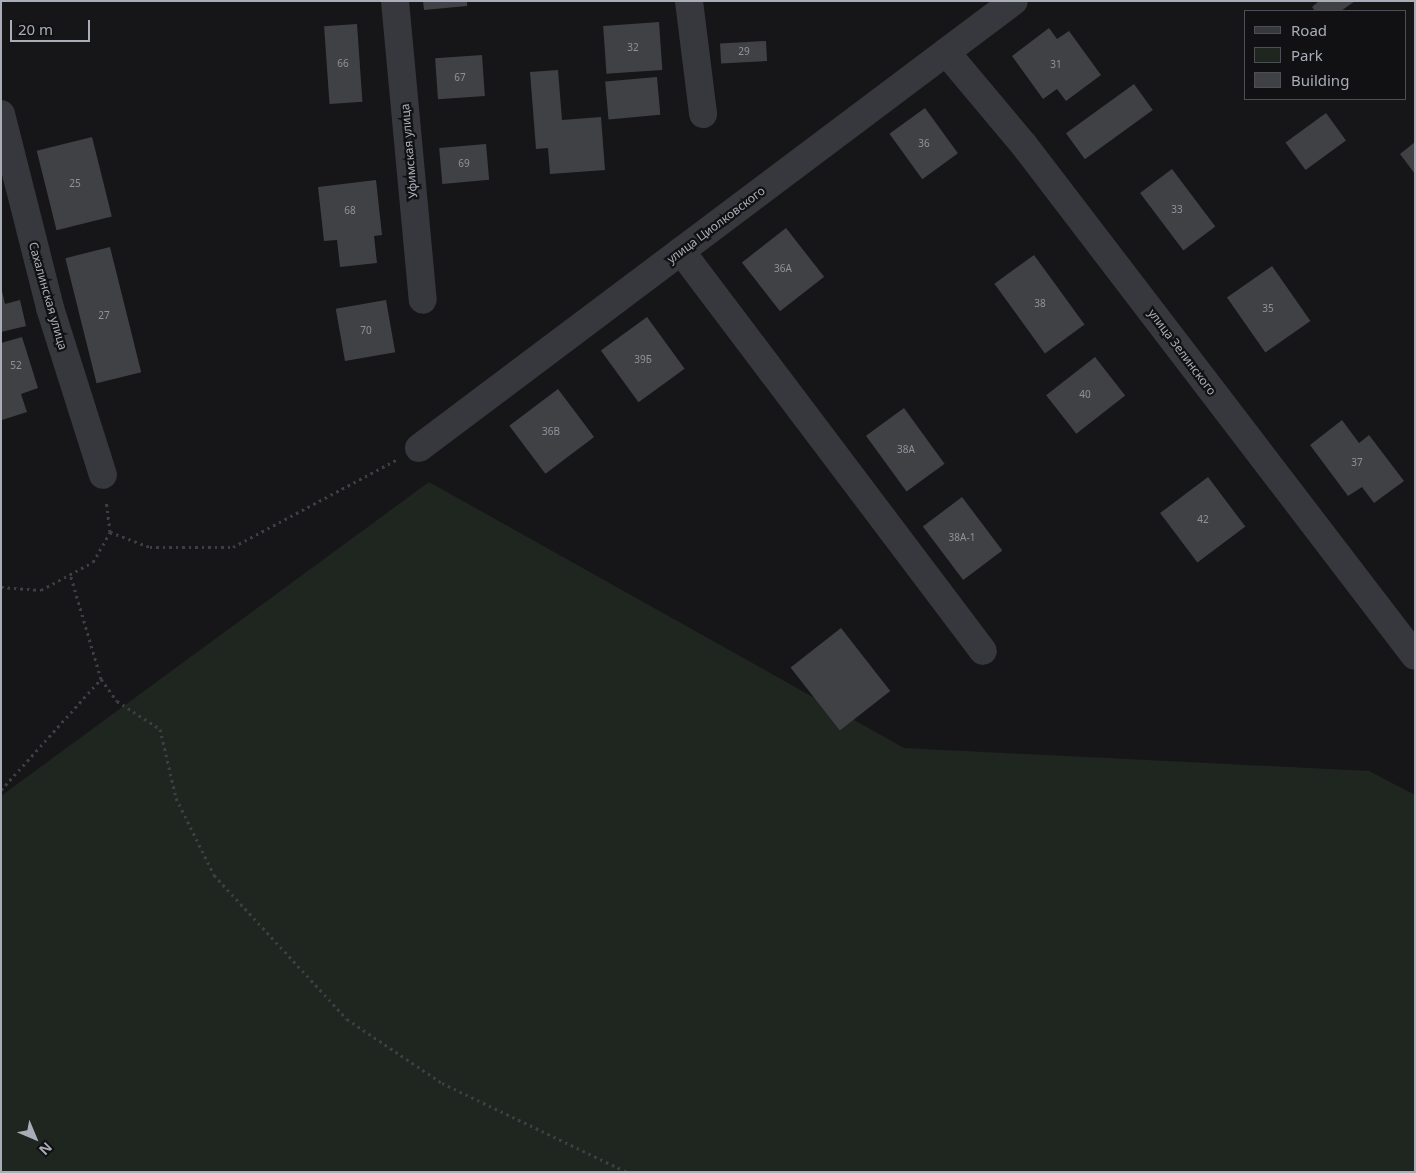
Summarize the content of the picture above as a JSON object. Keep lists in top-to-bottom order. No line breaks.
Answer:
{"streets":{"street":["Уфимская улица","улица Циолковского","Сахалинская улица","улица Зелинского"]},"crossings":[["улица Циолковского","улица Зелинского"]],"house_numbers":["32","29","66","31","67","36","69","25","33","68","36А","38","35","27","70","39Б","52","40","36В","38А","37","42","38А-1"],"legend":["Road","Park","Building"],"scale_bar":"20 m","north":"bottom right"}
